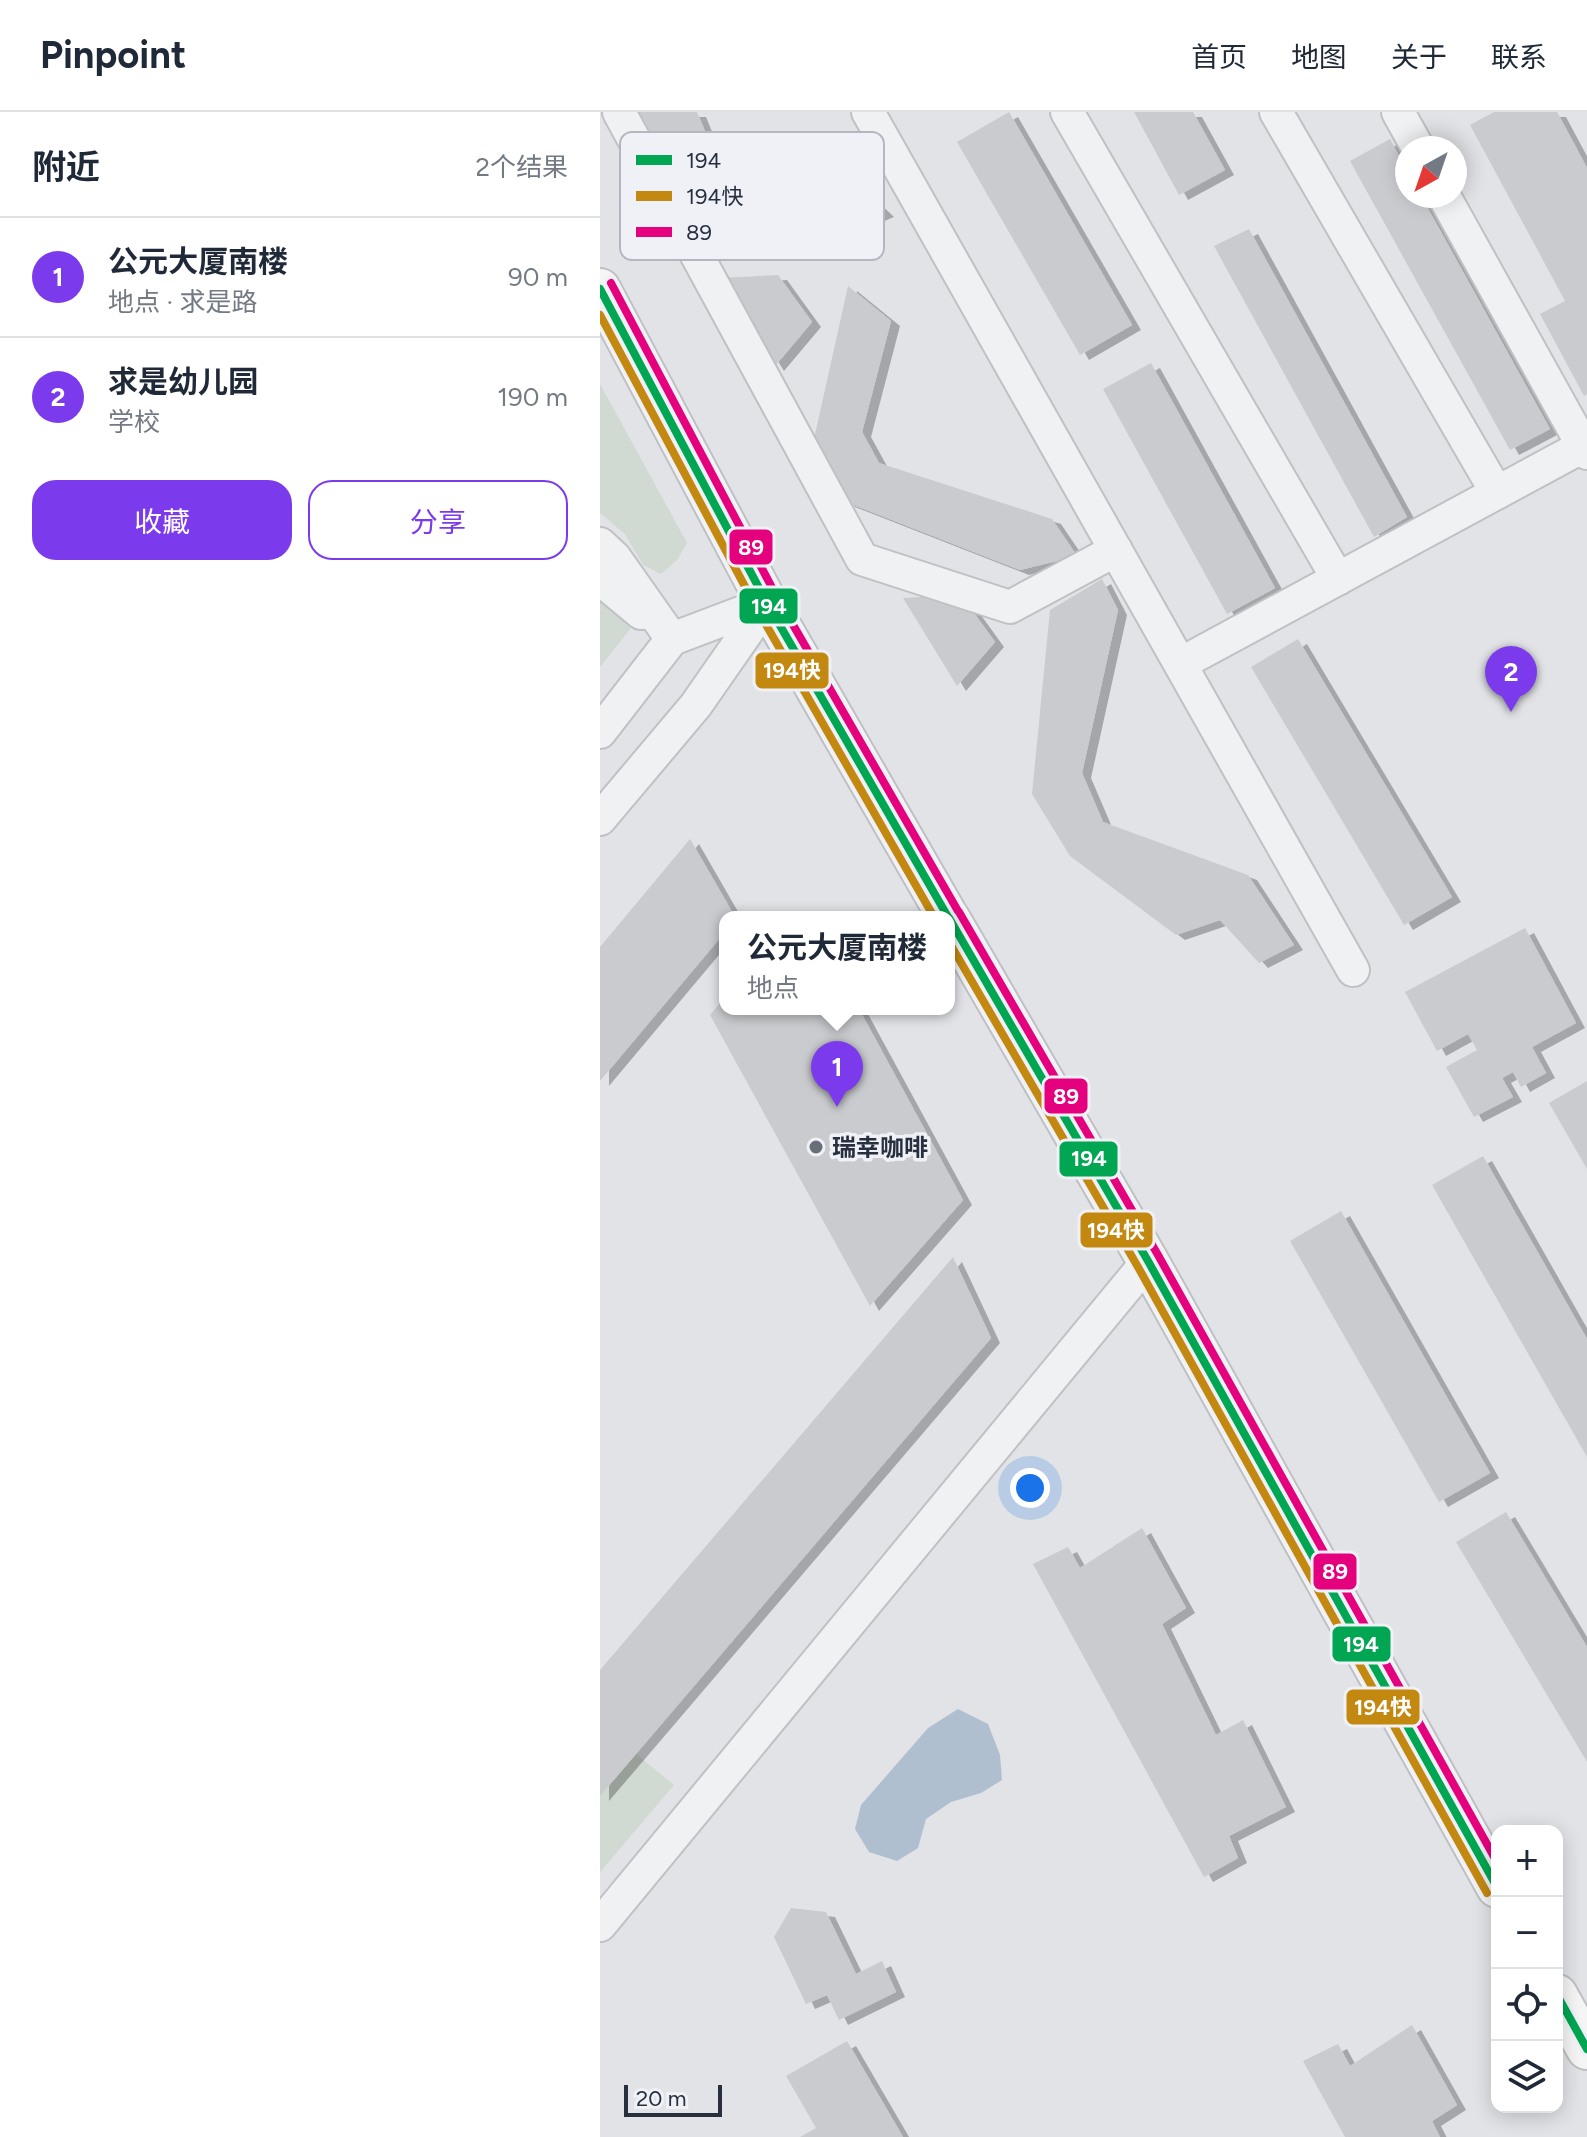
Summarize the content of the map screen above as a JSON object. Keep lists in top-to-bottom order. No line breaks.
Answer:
{"places":["瑞幸咖啡"],"lines":["transit line 89","transit line 194","transit line 194快"],"legend":["194","194快","89"],"scale_bar":"20 m","north":"bottom left","page":{"header":"Pinpoint","nav":["首页","地图","关于","联系"],"heading":["附近","2个结果"],"list":[{"mark":"1","name":"公元大厦南楼","note":"地点 · 求是路","value":"90 m"},{"mark":"2","name":"求是幼儿园","note":"学校","value":"190 m"}],"buttons":["收藏","分享"],"pins":["2","1"],"popup":["公元大厦南楼","地点"],"map_buttons":["+","−"],"scale":"20 m"}}
